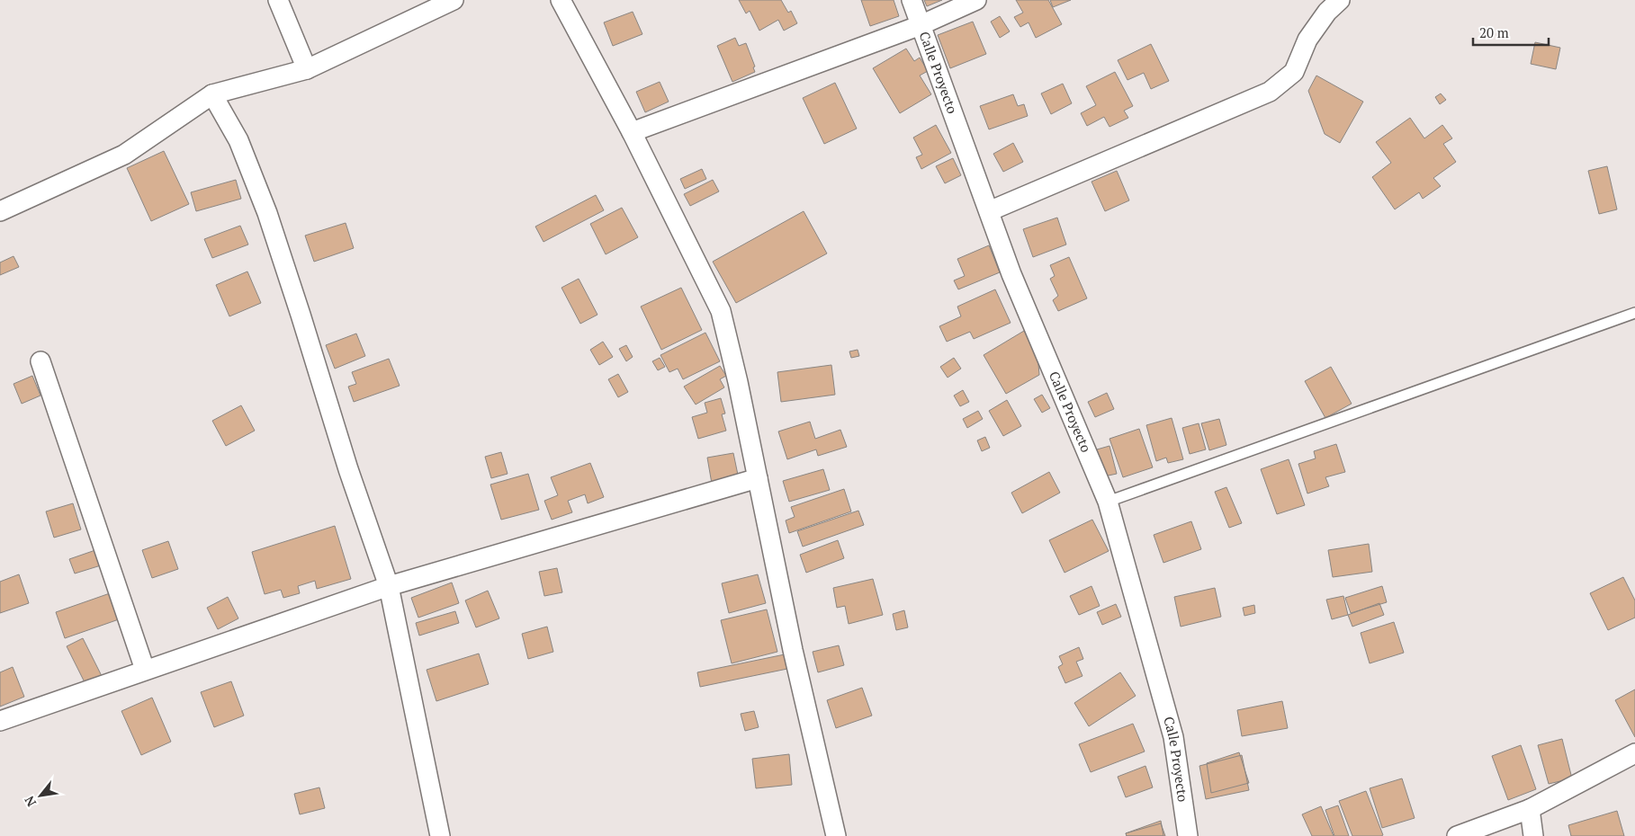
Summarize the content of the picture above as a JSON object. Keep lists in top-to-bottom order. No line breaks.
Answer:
{"streets":{"street":["Calle Proyecto"]},"scale_bar":"20 m","north":"bottom left"}
